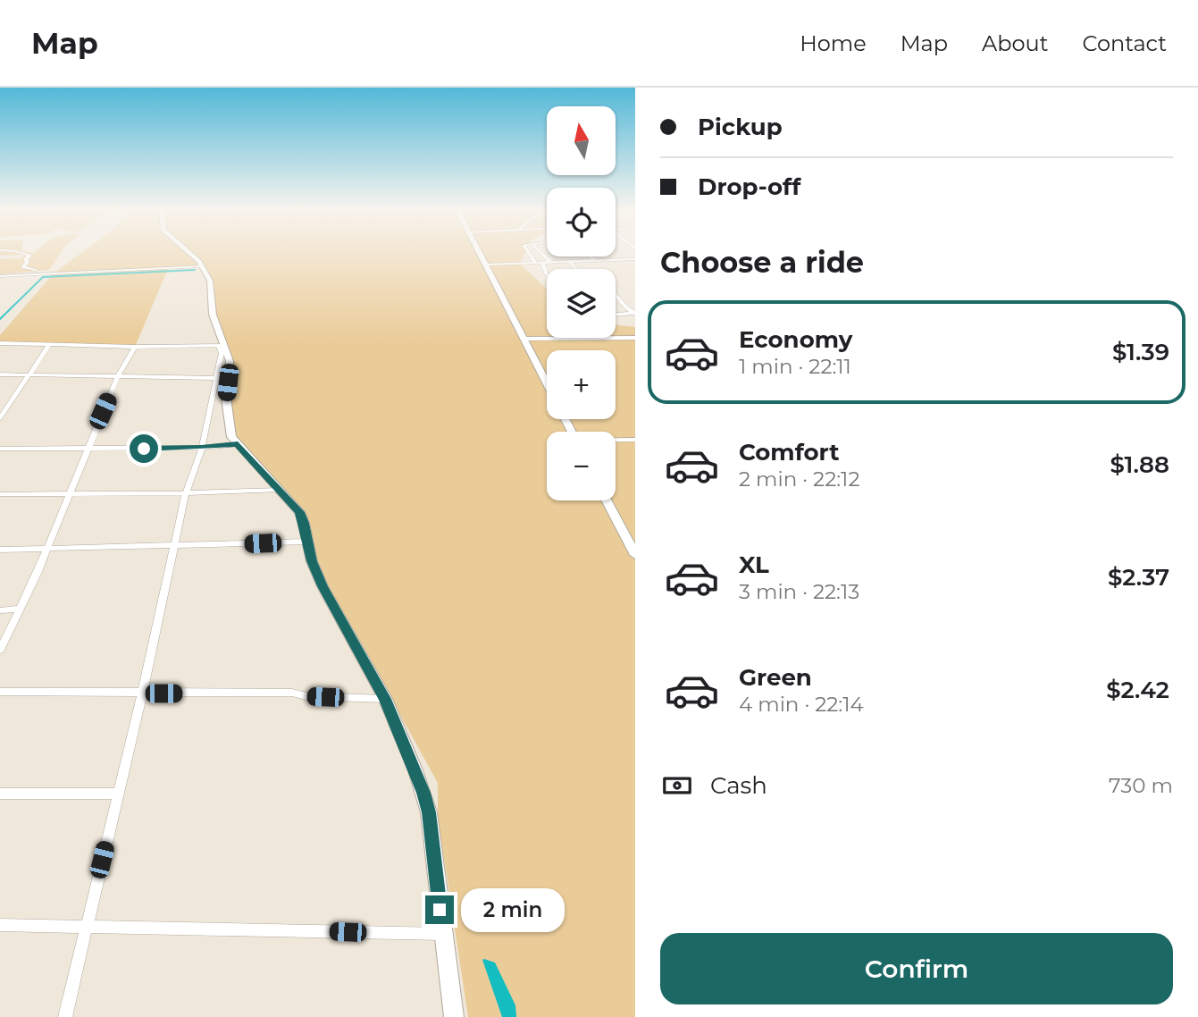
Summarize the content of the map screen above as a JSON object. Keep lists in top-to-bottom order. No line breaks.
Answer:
{"north":"top","page":{"header":"Map","nav":["Home","Map","About","Contact"],"banner":["Pickup","Drop-off"],"map_buttons":["+","−"],"heading":"Choose a ride","list":[{"name":"Economy","note":"1 min · 22:11","value":"$1.39"},{"name":"Comfort","note":"2 min · 22:12","value":"$1.88"},{"name":"XL","note":"3 min · 22:13","value":"$2.37"},{"name":"Green","note":"4 min · 22:14","value":"$2.42"}],"pay":["Cash","730 m"],"bubble":"2 min","buttons":"Confirm"}}
